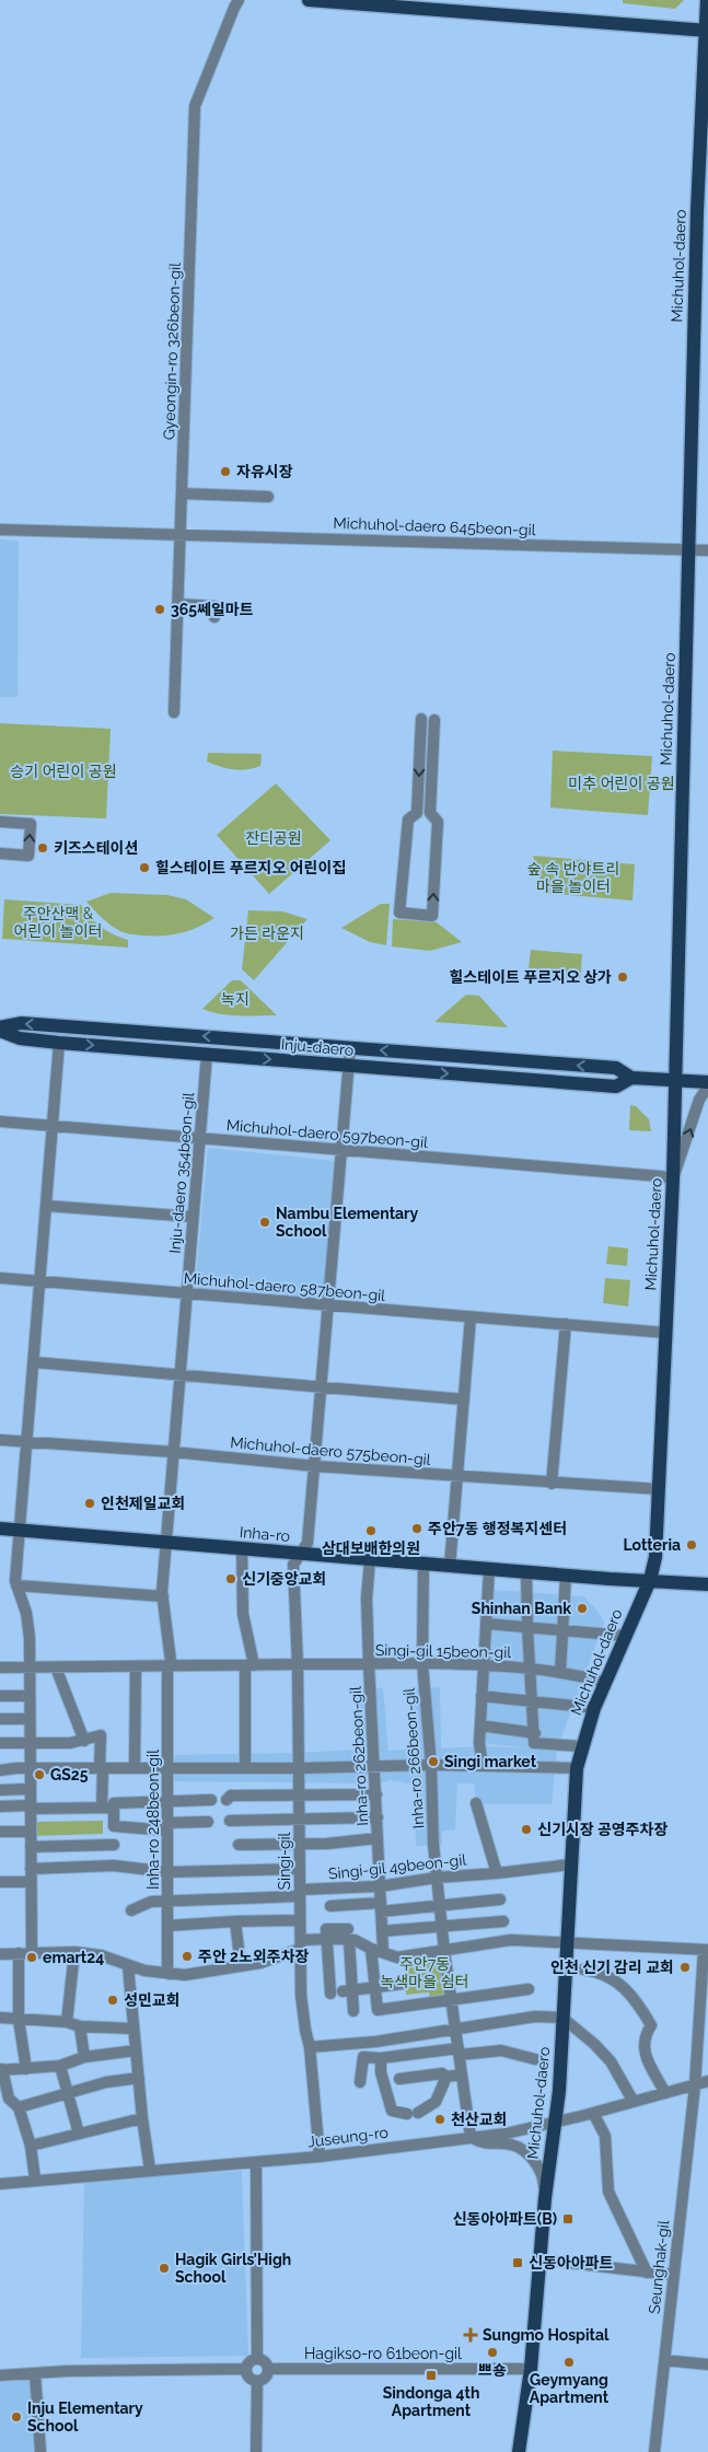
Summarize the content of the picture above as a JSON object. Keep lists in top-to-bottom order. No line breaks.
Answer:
{"streets":{"main road":["Michuhol-daero","Inju-daero","Inha-ro"],"street":["Gyeongin-ro 326beon-gil","Michuhol-daero 645beon-gil","Michuhol-daero 597beon-gil","Inju-daero 354beon-gil","Michuhol-daero 587beon-gil","Michuhol-daero 575beon-gil","Singi-gil 15beon-gil","Inha-ro 262beon-gil","Inha-ro 266beon-gil","Inha-ro 248beon-gil","Singi-gil","Singi-gil 49beon-gil","Juseung-ro","Seunghak-gil","Hagikso-ro 61beon-gil"]},"crossings":[["Michuhol-daero","Michuhol-daero 645beon-gil"],["Michuhol-daero","Inju-daero"],["Michuhol-daero","Michuhol-daero 597beon-gil"],["Michuhol-daero","Michuhol-daero 587beon-gil"],["Michuhol-daero","Michuhol-daero 575beon-gil"],["Michuhol-daero","Inha-ro"],["Michuhol-daero","Singi-gil 15beon-gil"],["Michuhol-daero","Singi-gil 49beon-gil"],["Michuhol-daero","Juseung-ro"],["Michuhol-daero","Hagikso-ro 61beon-gil"],["Gyeongin-ro 326beon-gil","Michuhol-daero 645beon-gil"],["Inju-daero","Inju-daero 354beon-gil"],["Inju-daero","Singi-gil"],["Michuhol-daero 597beon-gil","Inju-daero 354beon-gil"],["Michuhol-daero 597beon-gil","Singi-gil"],["Inju-daero 354beon-gil","Michuhol-daero 587beon-gil"],["Inju-daero 354beon-gil","Michuhol-daero 575beon-gil"],["Inju-daero 354beon-gil","Inha-ro 248beon-gil"],["Michuhol-daero 587beon-gil","Singi-gil"],["Michuhol-daero 575beon-gil","Inha-ro 248beon-gil"],["Michuhol-daero 575beon-gil","Singi-gil"],["Inha-ro","Inha-ro 262beon-gil"],["Inha-ro","Inha-ro 266beon-gil"],["Inha-ro","Inha-ro 248beon-gil"],["Inha-ro","Singi-gil"],["Singi-gil 15beon-gil","Inha-ro 262beon-gil"],["Singi-gil 15beon-gil","Inha-ro 266beon-gil"],["Singi-gil 15beon-gil","Inha-ro 248beon-gil"],["Singi-gil 15beon-gil","Singi-gil"],["Inha-ro 262beon-gil","Singi-gil 49beon-gil"],["Inha-ro 266beon-gil","Singi-gil 49beon-gil"],["Inha-ro 266beon-gil","Juseung-ro"],["Inha-ro 248beon-gil","Singi-gil 49beon-gil"],["Singi-gil","Singi-gil 49beon-gil"],["Singi-gil","Juseung-ro"],["Juseung-ro","Seunghak-gil"]],"parks":["승기 어린이 공원","미추 어린이 공원","잔디공원","숲 속 반야트리 마을 놀이터","주안산맥 & 어린이 놀이터","가든 라운지","녹지","주안7동 녹색마을 쉼터"],"places":{"other":["자유시장","365쎄일마트","키즈스테이션","힐스테이트 푸르지오 어린이집","힐스테이트 푸르지오 상가","Nambu Elementary School","인천제일교회","주안7동 행정복지센터","삼대보배한의원","Lotteria","신기중앙교회","Shinhan Bank","Singi market","GS25","신기시장 공영주차장","주안 2노외주차장","emart24","인천 신기 감리 교회","성민교회","천산교회","Hagik Girls’High School","쁘숑","Geymyang Apartment","Inju Elementary School"],"transit":["신동아아파트(B)","신동아아파트","Sindonga 4th Apartment"],"health":["Sungmo Hospital"]}}
